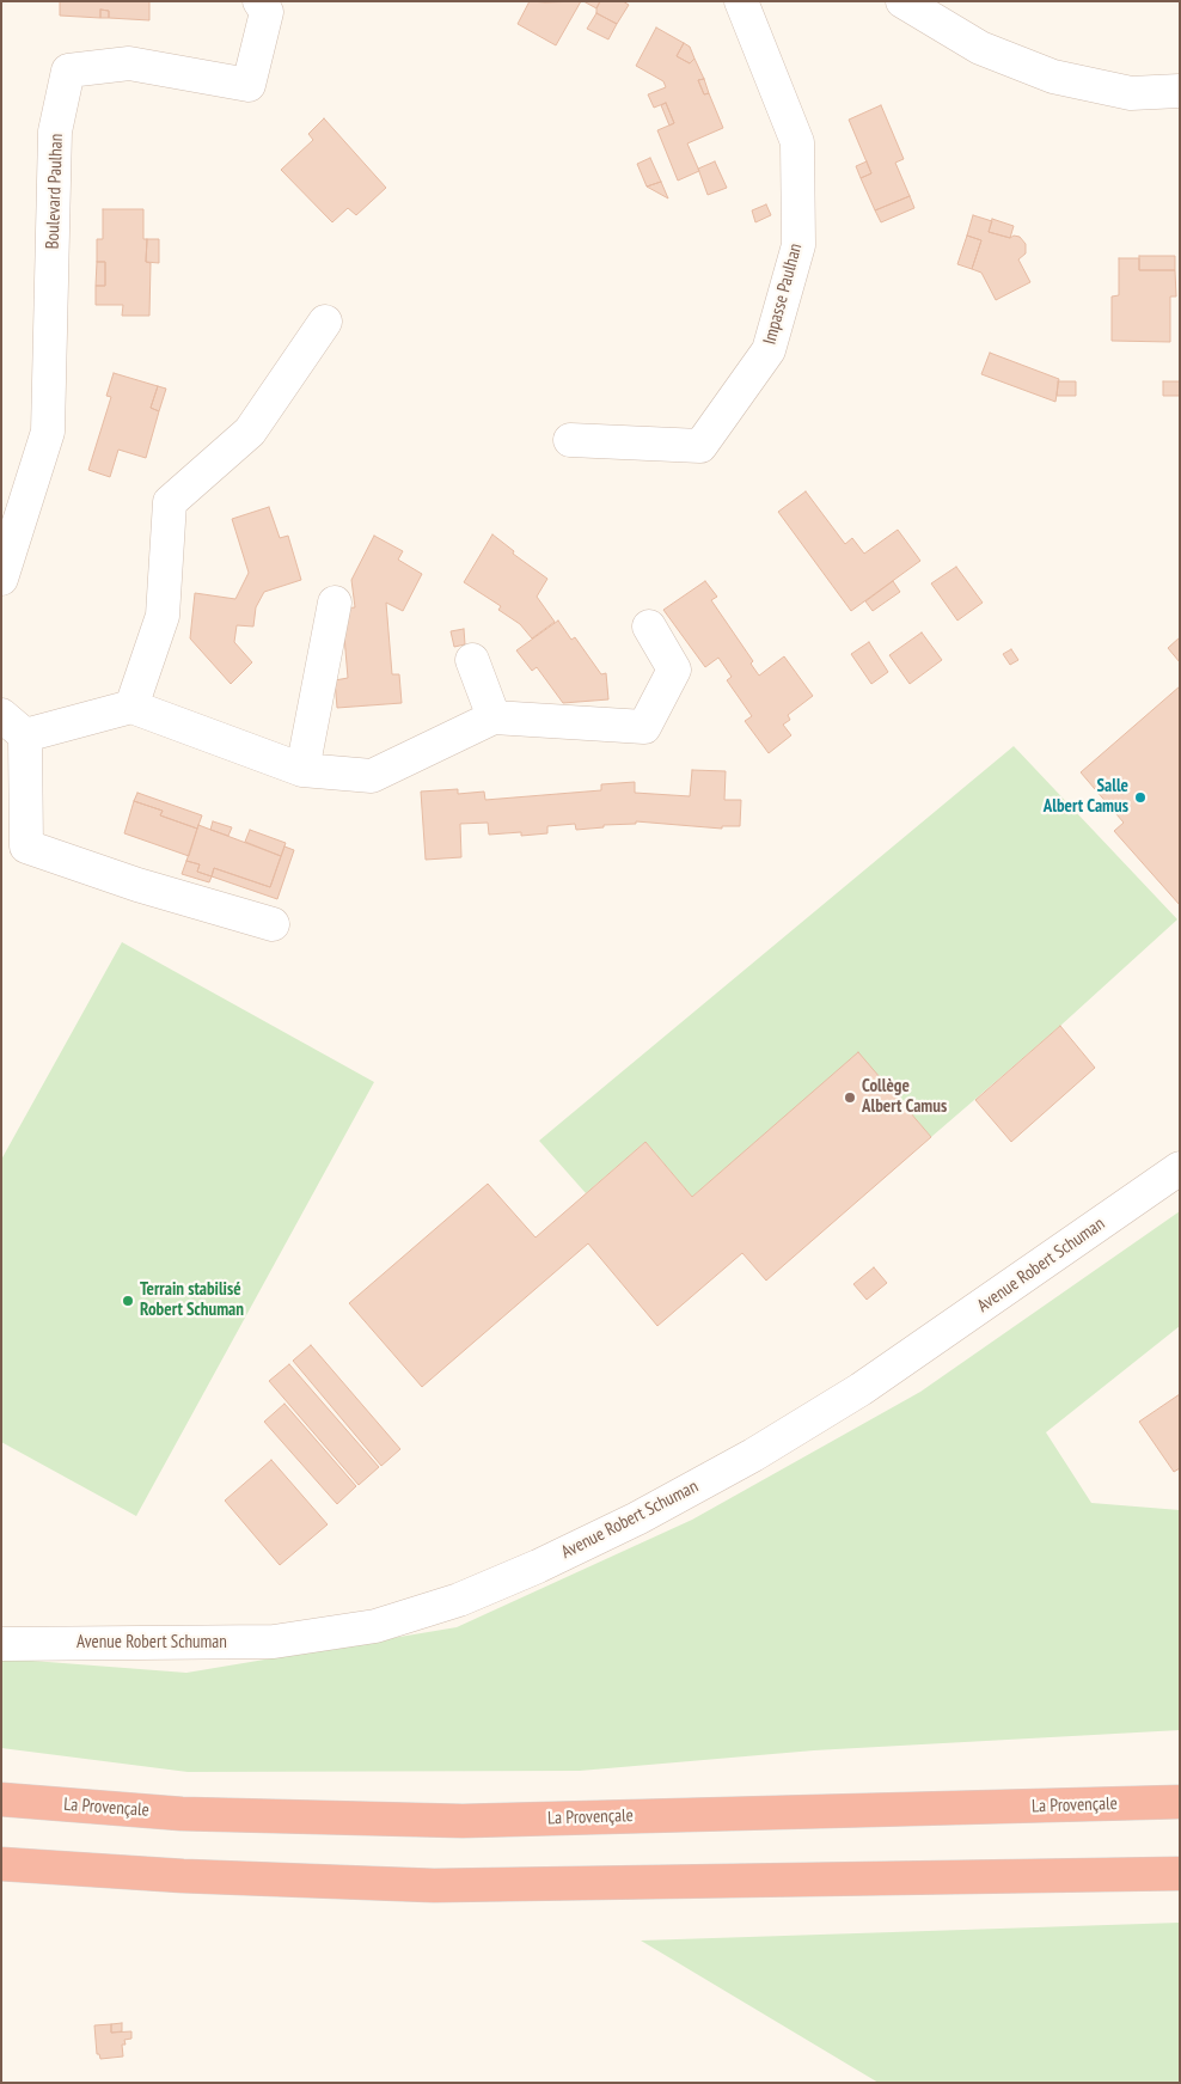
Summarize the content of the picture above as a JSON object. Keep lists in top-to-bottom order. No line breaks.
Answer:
{"streets":{"highway":["La Provençale"],"street":["Boulevard Paulhan","Impasse Paulhan","Avenue Robert Schuman"]},"places":["Salle Albert Camus","Collège Albert Camus","Terrain stabilisé Robert Schuman"]}
